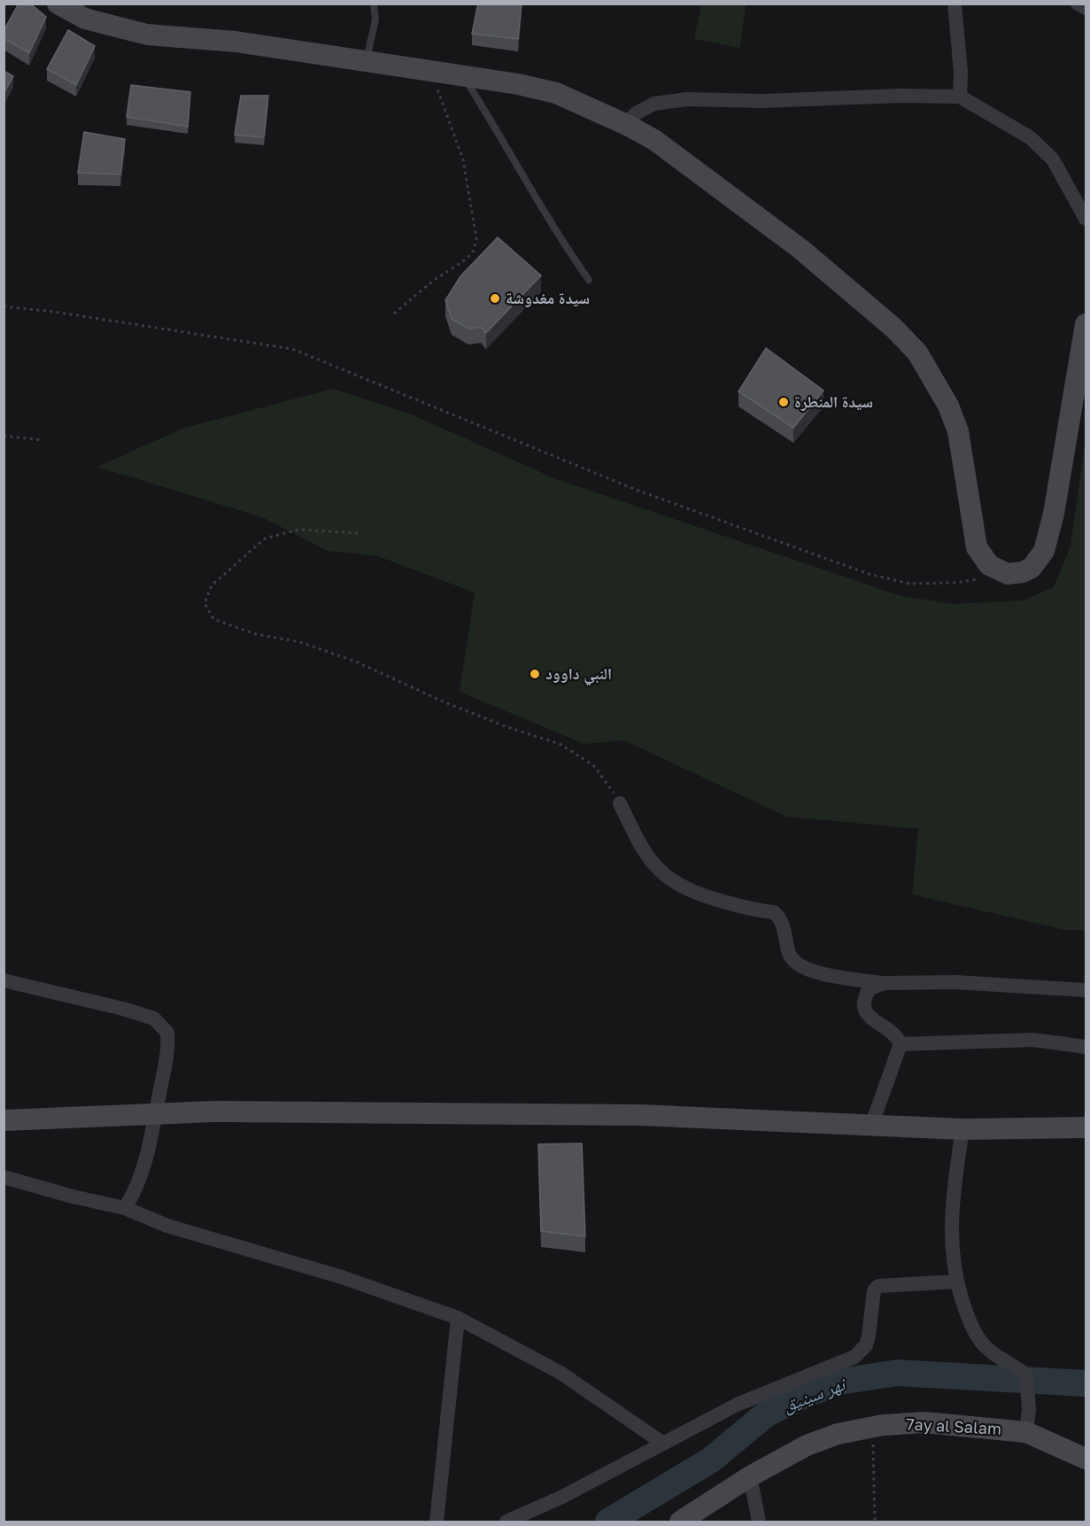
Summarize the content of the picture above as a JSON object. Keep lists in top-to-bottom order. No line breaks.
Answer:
{"streets":{"street":["7ay al Salam"]},"water":["نهر سينيق"],"places":["سيدة مغدوشة","سيدة المنطرة","النبي داوود"]}
